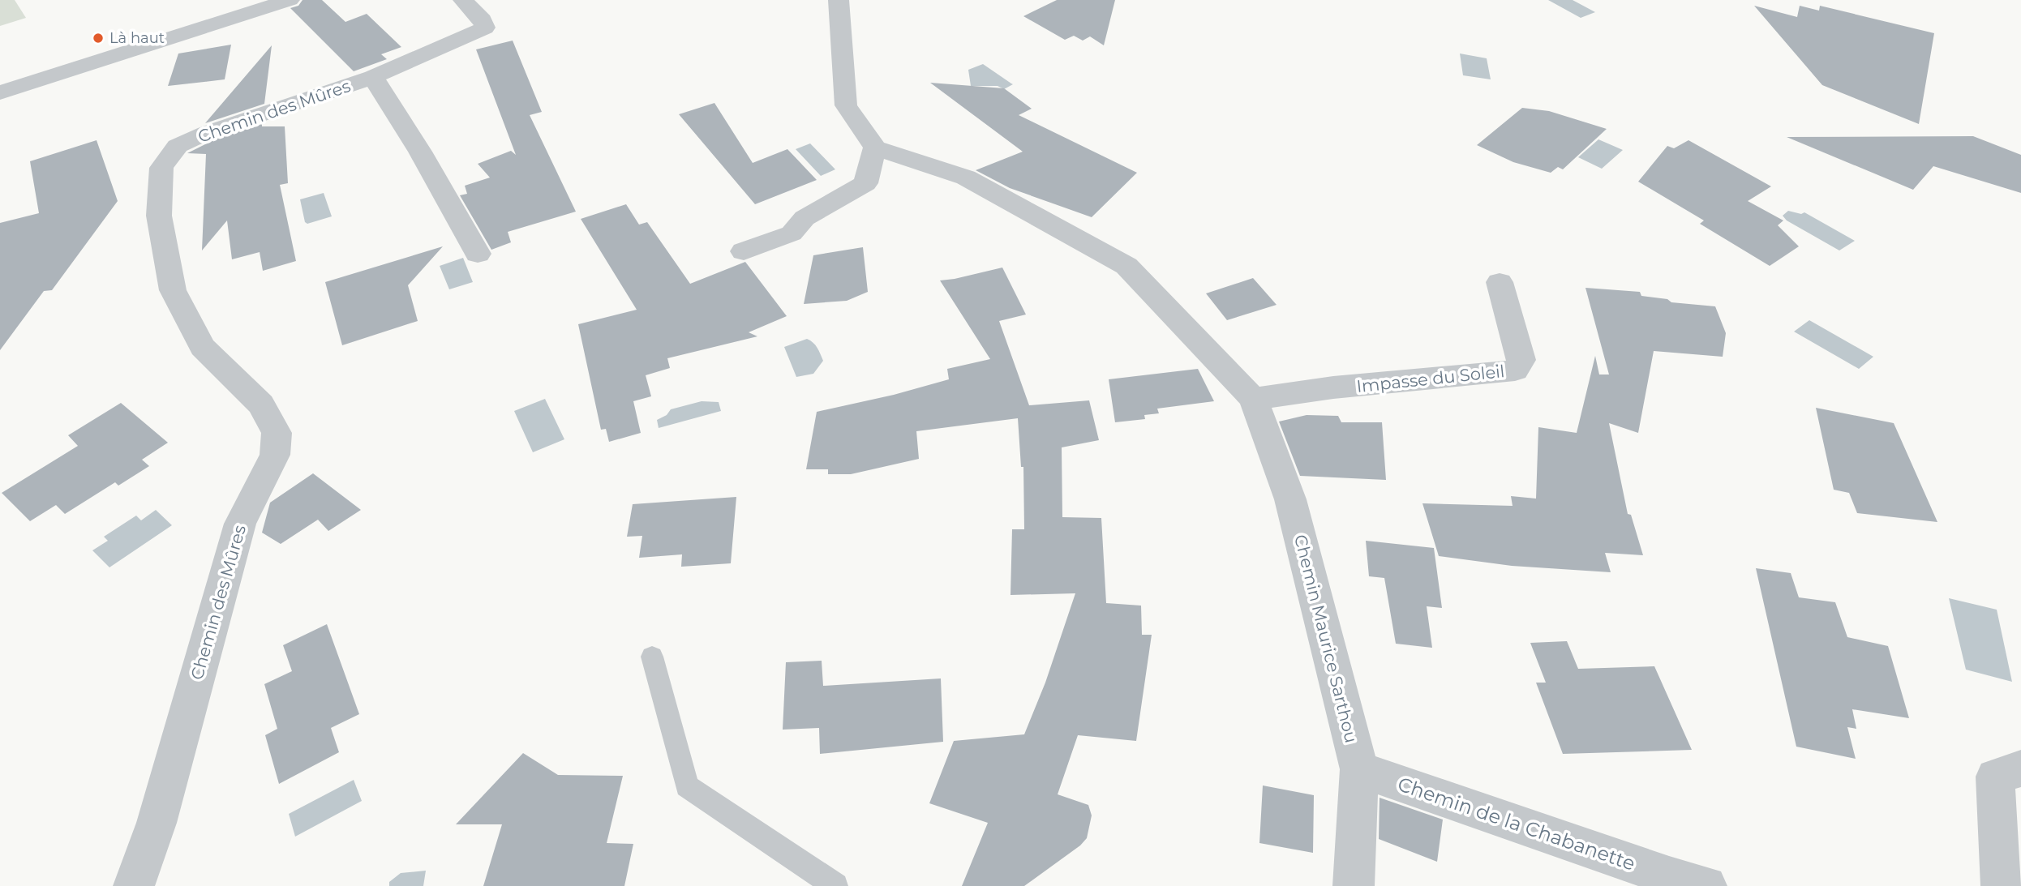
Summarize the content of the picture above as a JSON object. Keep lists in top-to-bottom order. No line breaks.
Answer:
{"streets":{"street":["Chemin des Mûres","Impasse du Soleil","Chemin Maurice Sarthou","Chemin de la Chabanette"]},"crossings":[["Impasse du Soleil","Chemin Maurice Sarthou"],["Chemin Maurice Sarthou","Chemin de la Chabanette"]],"places":["Là haut"]}
